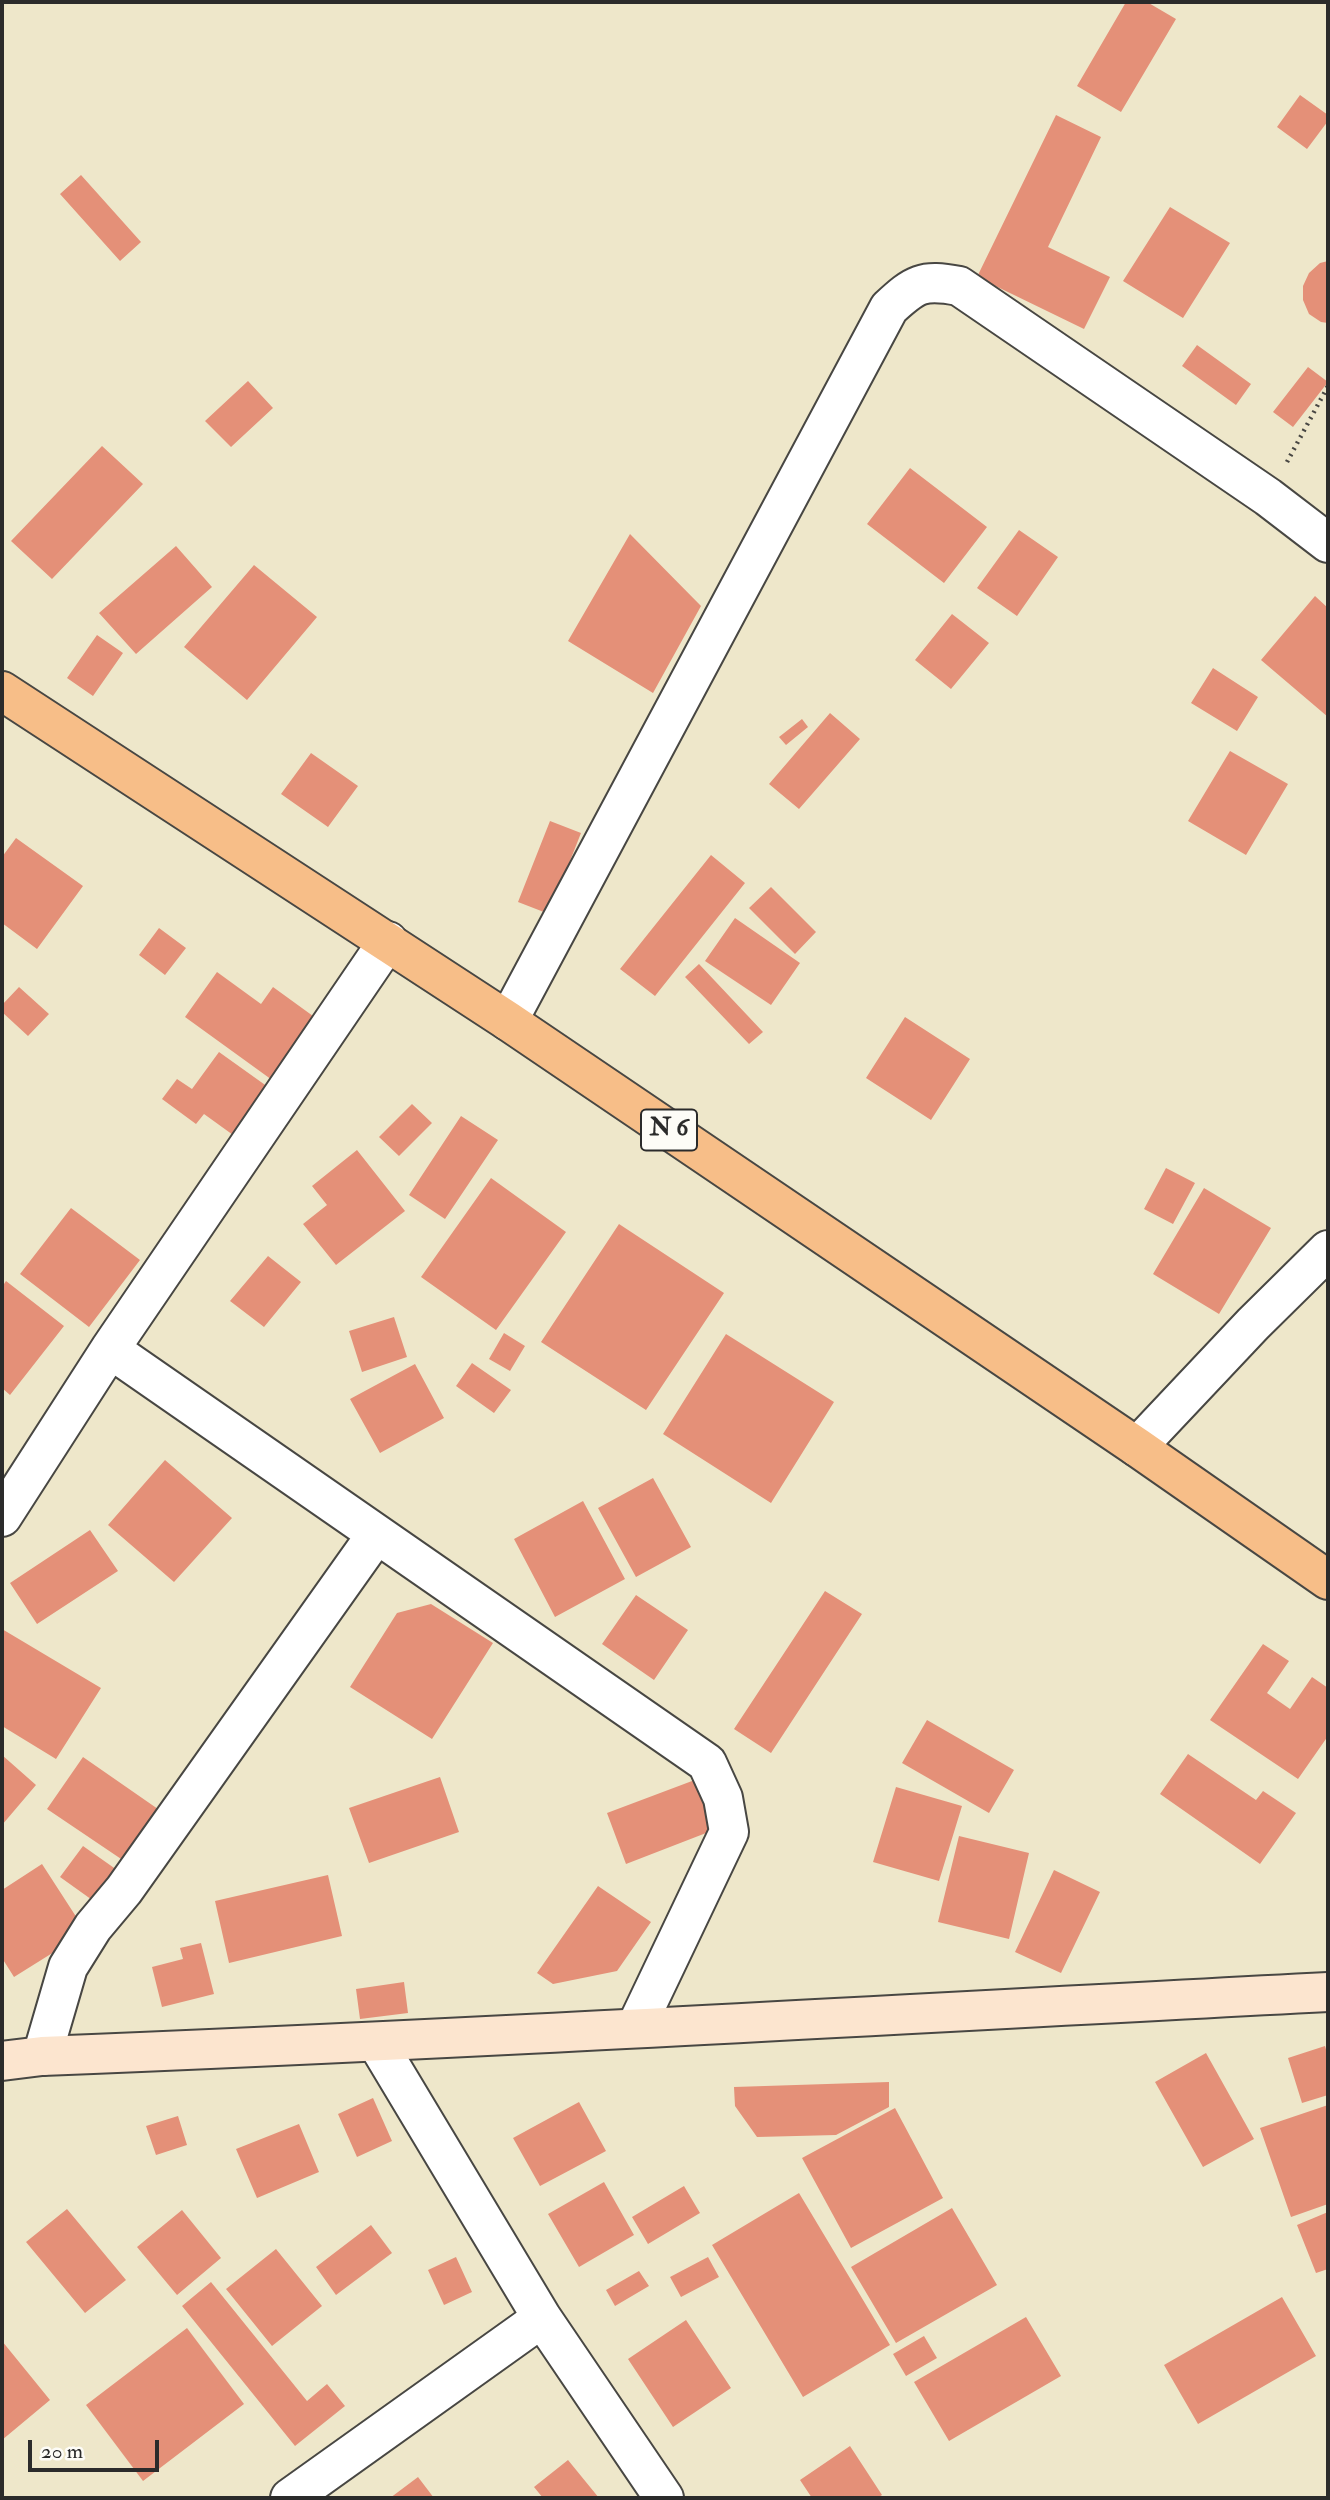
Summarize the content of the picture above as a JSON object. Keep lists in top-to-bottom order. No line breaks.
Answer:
{"streets":{"main road":["N 6"]},"scale_bar":"20 m"}
